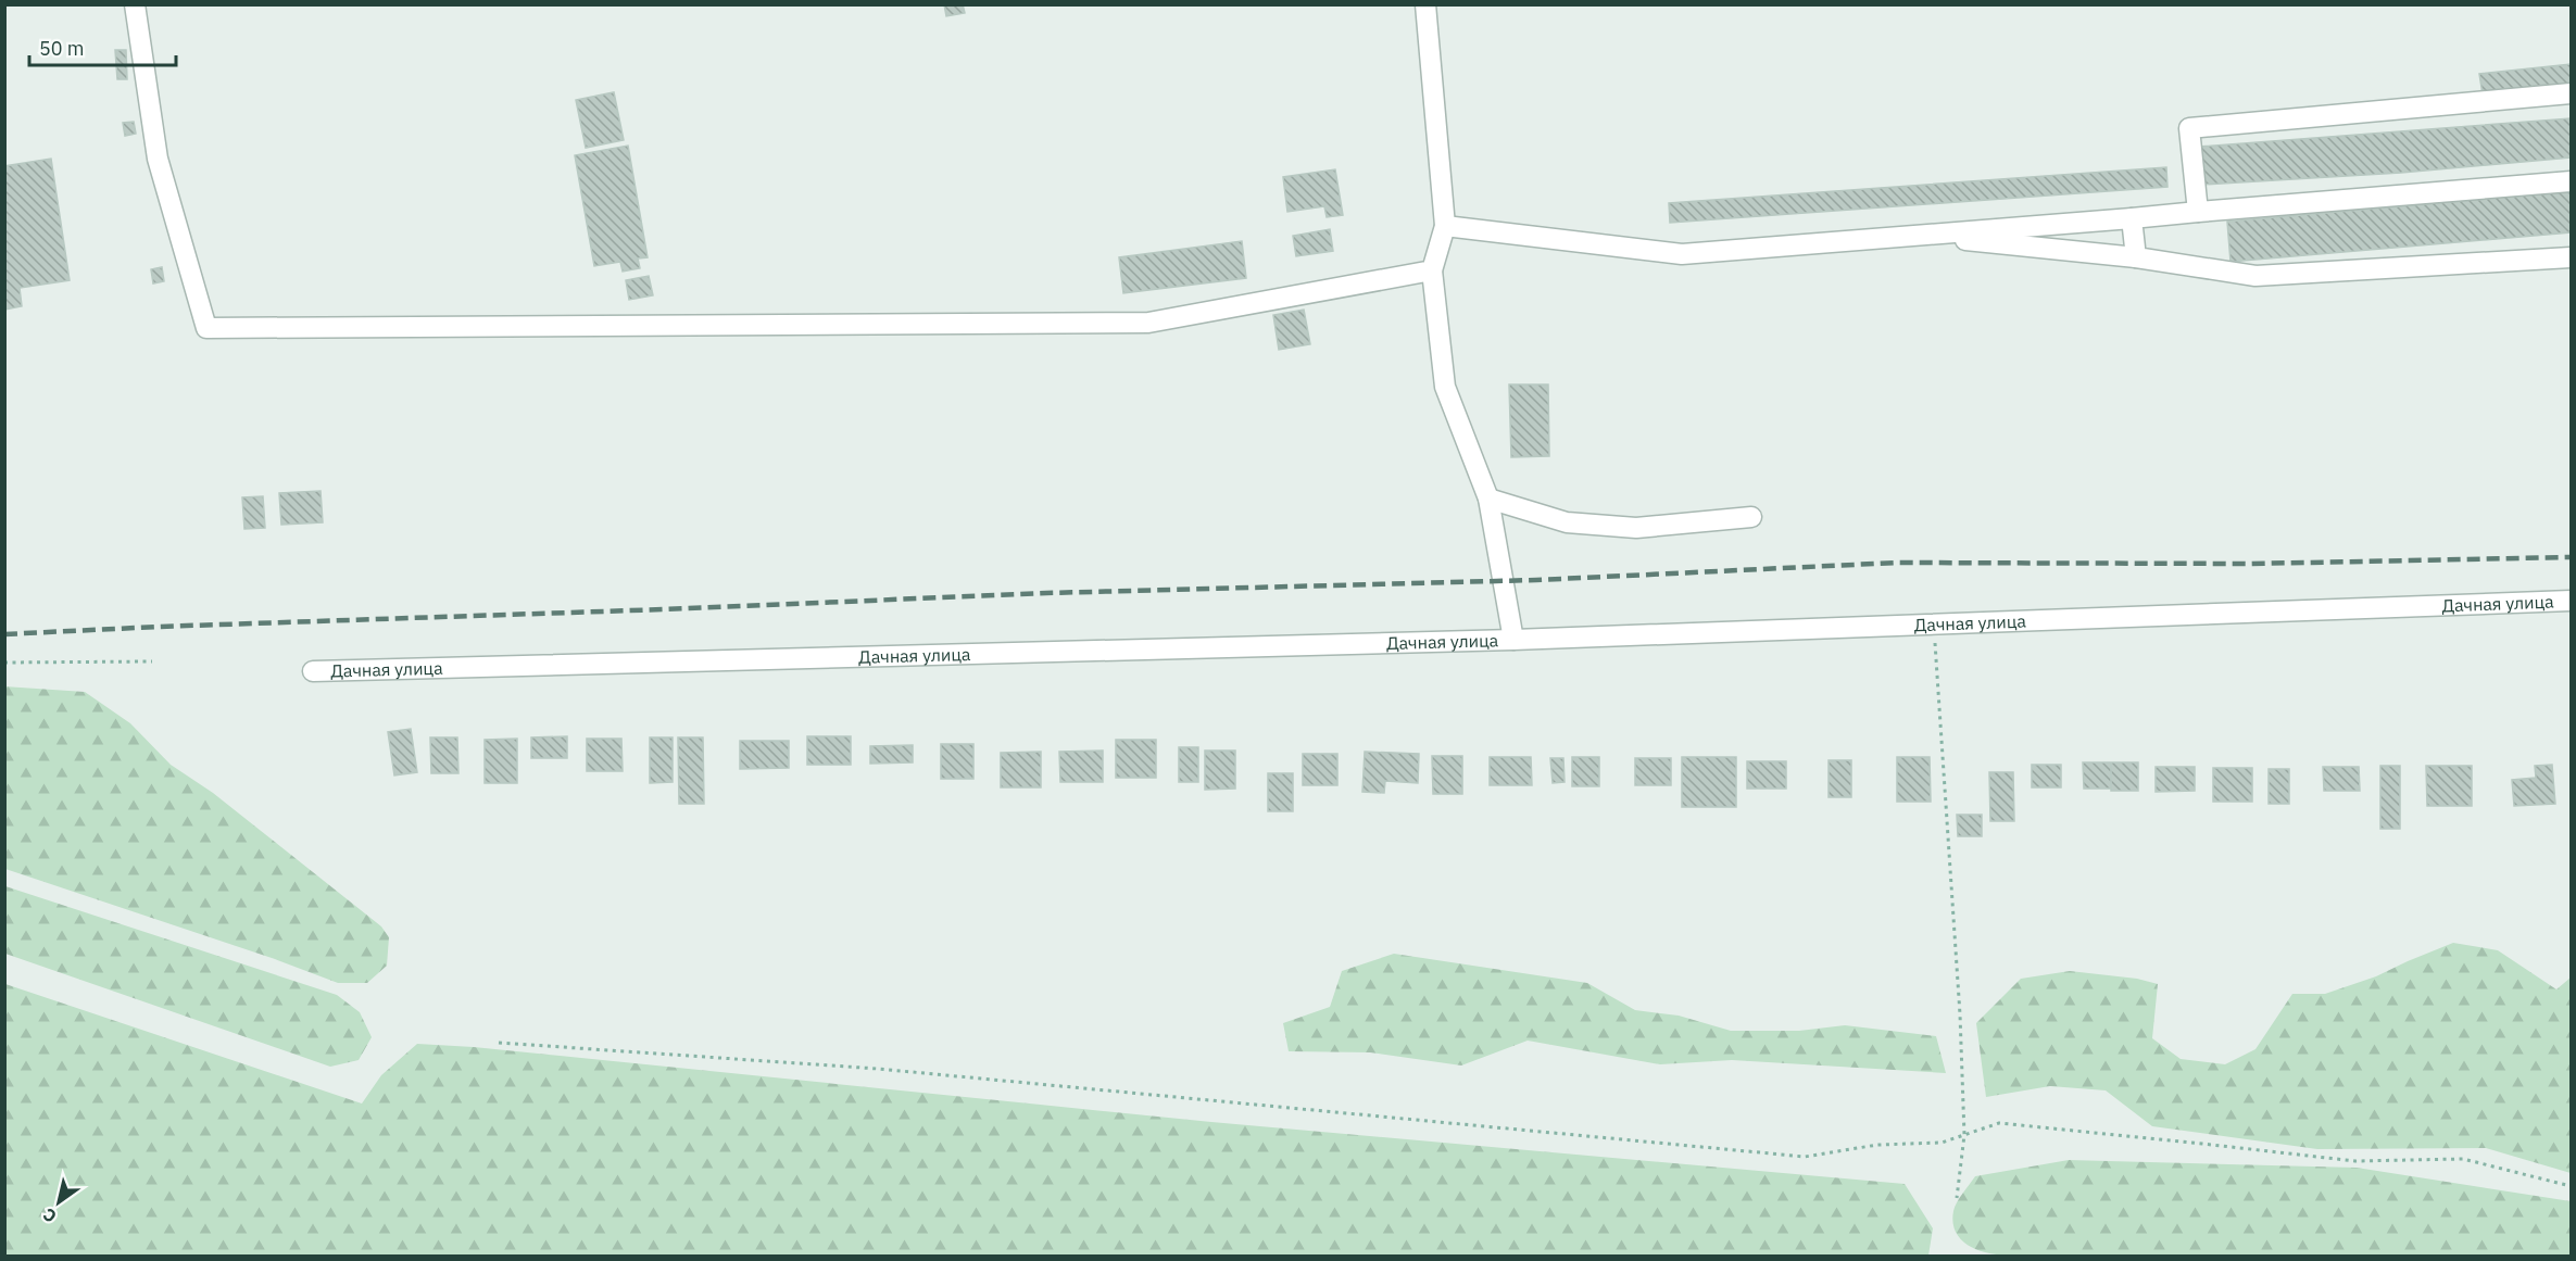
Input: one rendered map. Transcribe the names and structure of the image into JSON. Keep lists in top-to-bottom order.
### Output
{
  "streets": {
    "street": ["Дачная улица"]
  },
  "scale_bar": "50 m",
  "north": "bottom left"
}
